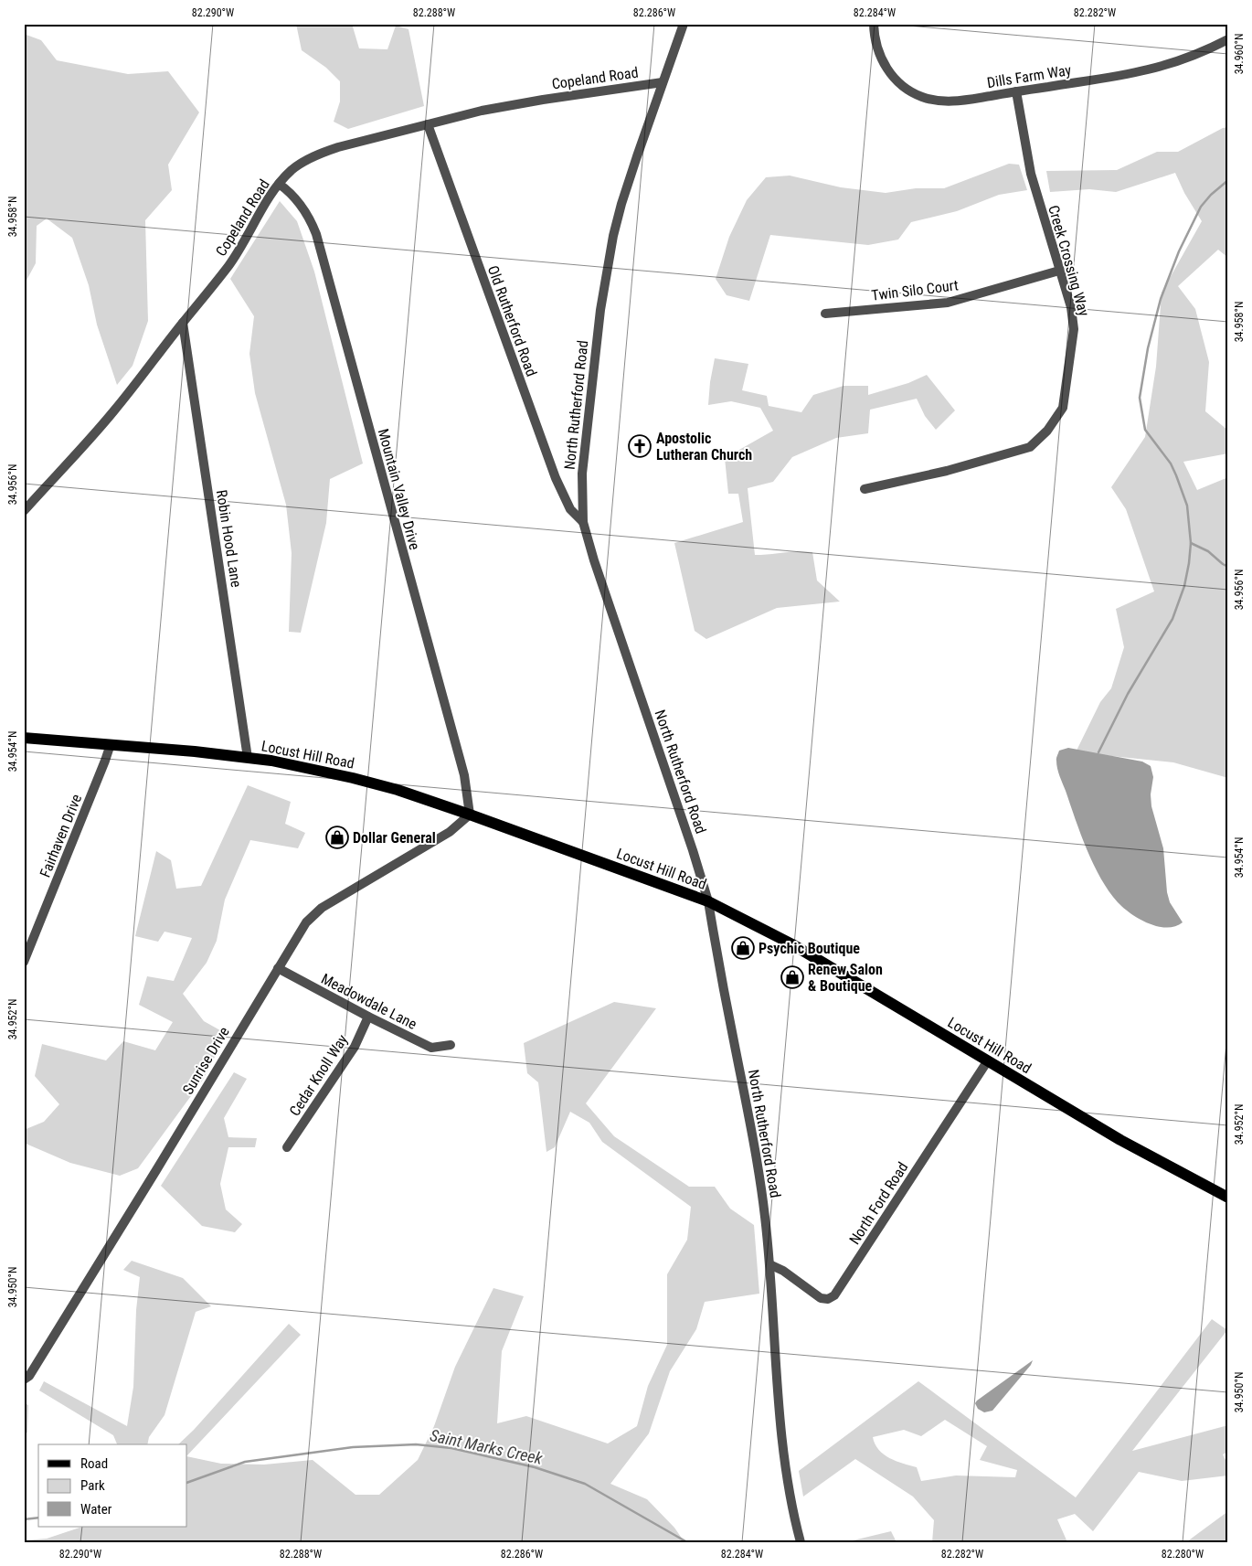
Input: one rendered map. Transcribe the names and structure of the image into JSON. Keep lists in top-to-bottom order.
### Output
{
  "streets": {
    "main road": ["Locust Hill Road"],
    "street": [
      "Dills Farm Way",
      "Copeland Road",
      "Creek Crossing Way",
      "Twin Silo Court",
      "Old Rutherford Road",
      "North Rutherford Road",
      "Mountain Valley Drive",
      "Robin Hood Lane",
      "Fairhaven Drive",
      "Meadowdale Lane",
      "Sunrise Drive",
      "Cedar Knoll Way",
      "North Ford Road"
    ]
  },
  "crossings": [
    ["Dills Farm Way", "Creek Crossing Way"],
    ["Copeland Road", "Old Rutherford Road"],
    ["Copeland Road", "North Rutherford Road"],
    ["Copeland Road", "Mountain Valley Drive"],
    ["Copeland Road", "Robin Hood Lane"],
    ["Creek Crossing Way", "Twin Silo Court"],
    ["Old Rutherford Road", "North Rutherford Road"],
    ["North Rutherford Road", "Locust Hill Road"],
    ["North Rutherford Road", "North Ford Road"],
    ["Mountain Valley Drive", "Locust Hill Road"],
    ["Mountain Valley Drive", "Sunrise Drive"],
    ["Robin Hood Lane", "Locust Hill Road"],
    ["Locust Hill Road", "Fairhaven Drive"],
    ["Locust Hill Road", "Sunrise Drive"],
    ["Locust Hill Road", "North Ford Road"],
    ["Meadowdale Lane", "Sunrise Drive"],
    ["Meadowdale Lane", "Cedar Knoll Way"]
  ],
  "water": ["Saint Marks Creek"],
  "places": {
    "church": ["Apostolic Lutheran Church"],
    "shop": ["Dollar General", "Psychic Boutique", "Renew Salon & Boutique"]
  },
  "legend": ["Road", "Park", "Water"],
  "coordinates": [
    "82.290°W",
    "82.288°W",
    "82.286°W",
    "82.284°W",
    "82.282°W",
    "34.960°N",
    "34.958°N",
    "34.956°N",
    "34.954°N",
    "34.952°N",
    "34.950°N",
    "82.280°W"
  ]
}
